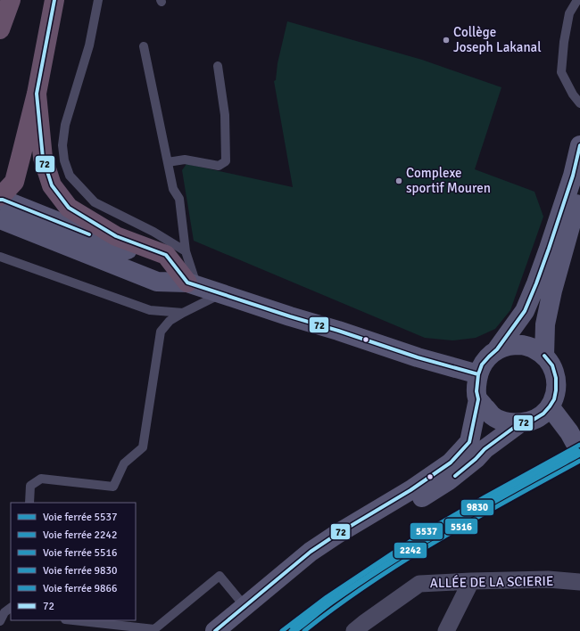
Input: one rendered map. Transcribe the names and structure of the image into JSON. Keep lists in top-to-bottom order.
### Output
{
  "streets": {
    "street": ["ALLÉE DE LA SCIERIE"]
  },
  "places": ["Collège Joseph Lakanal", "Complexe sportif Mouren"],
  "lines": [
    "transit line 72",
    "rail line 5537",
    "rail line 9866",
    "rail line 9830",
    "rail line 2242",
    "rail line 5516"
  ],
  "legend": [
    "Voie ferrée 5537",
    "Voie ferrée 2242",
    "Voie ferrée 5516",
    "Voie ferrée 9830",
    "Voie ferrée 9866",
    "72"
  ]
}
